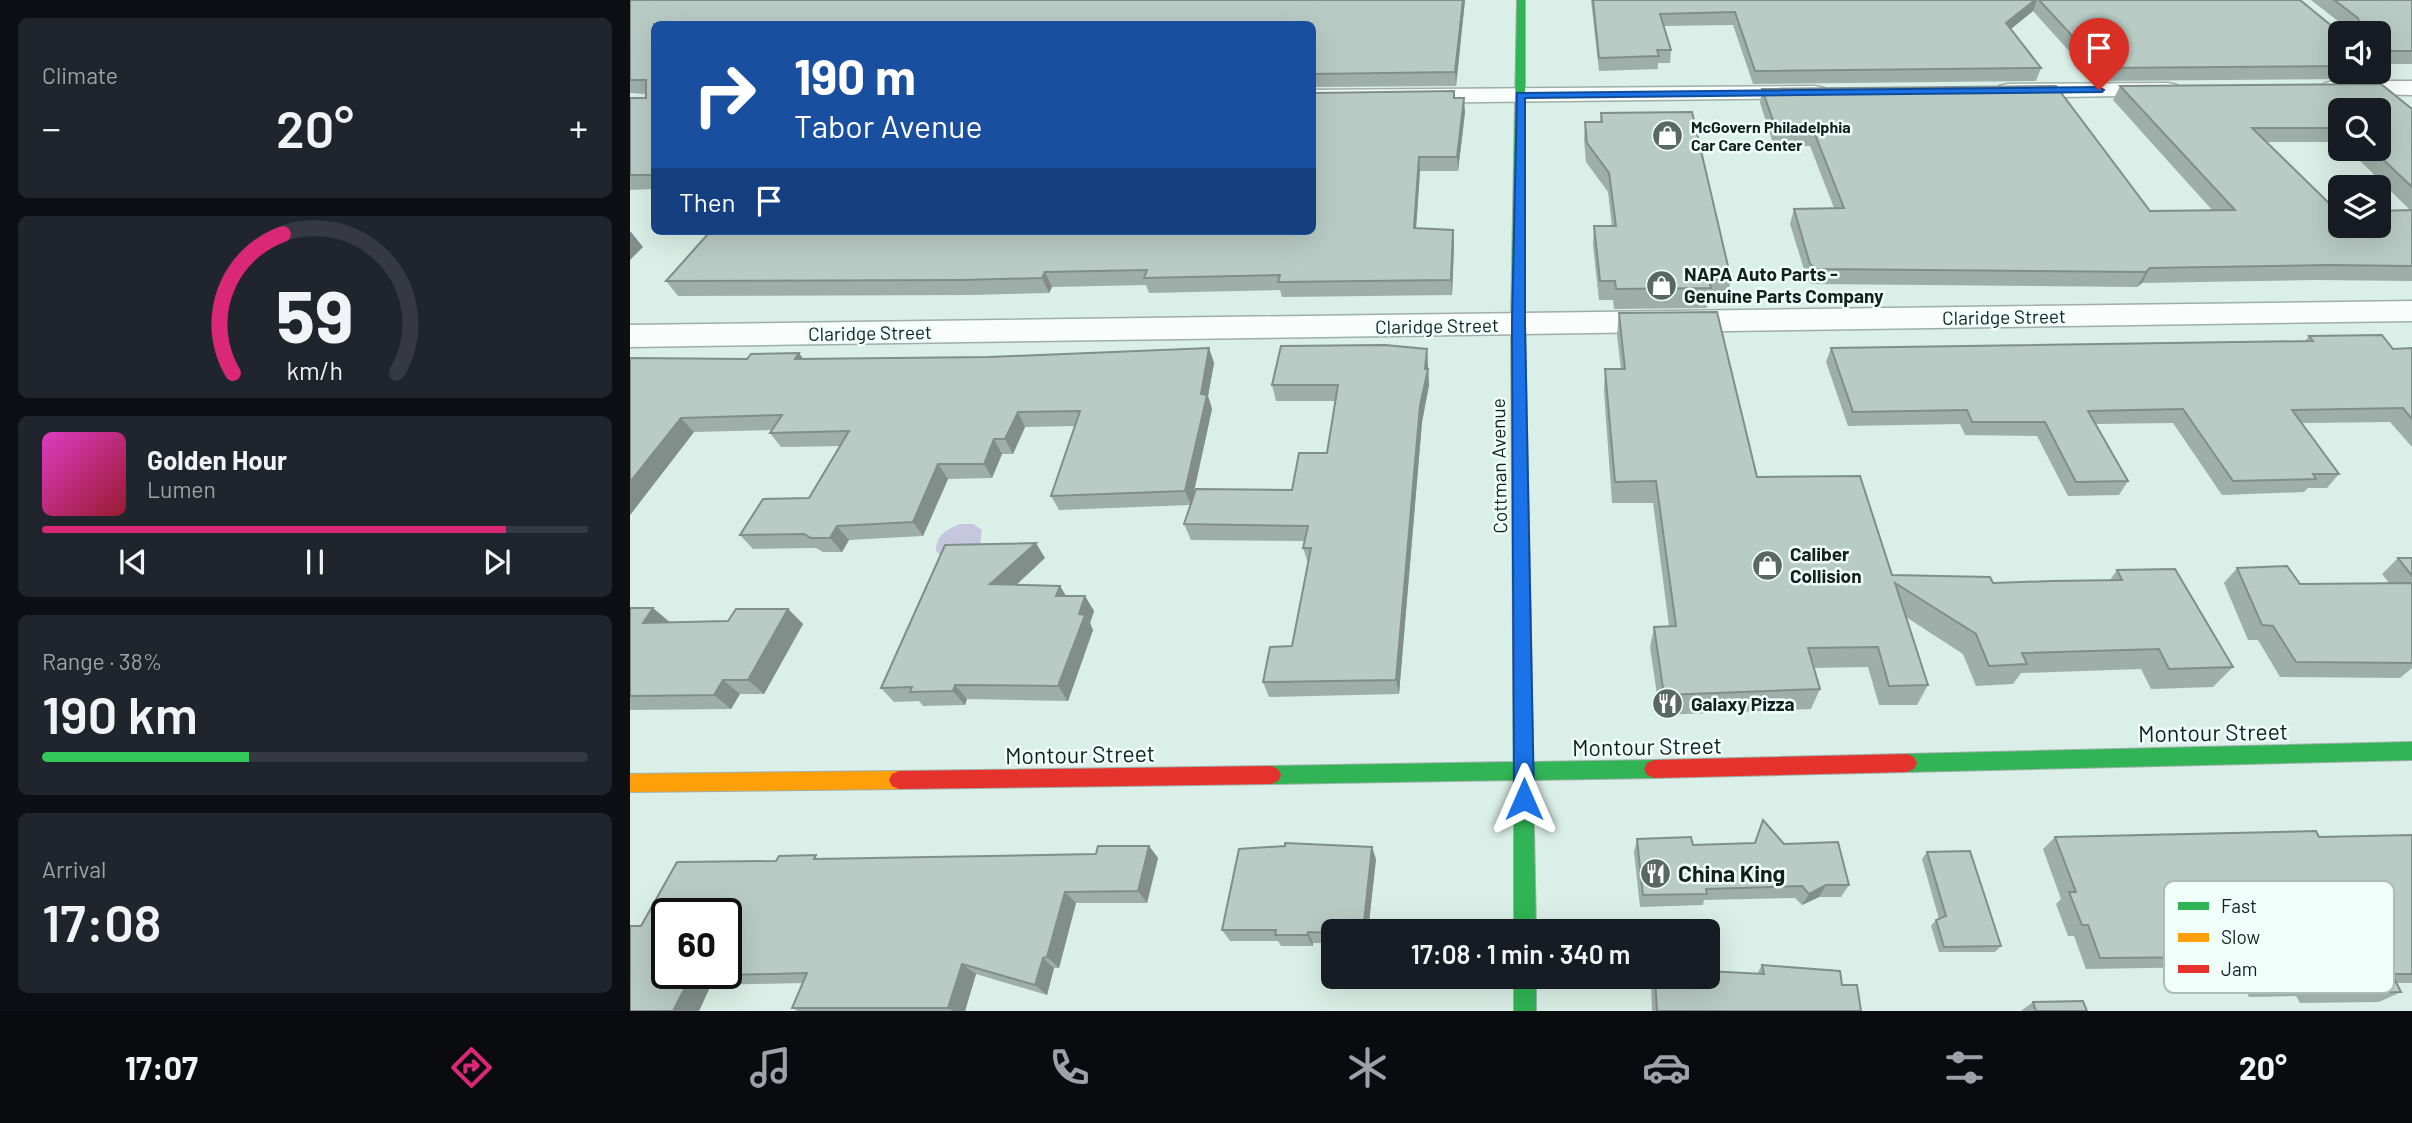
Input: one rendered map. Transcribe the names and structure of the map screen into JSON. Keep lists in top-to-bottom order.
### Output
{
  "streets": {
    "main road": ["Cottman Avenue", "Montour Street"],
    "street": ["Claridge Street"]
  },
  "crossings": [
    ["Claridge Street", "Cottman Avenue"],
    ["Cottman Avenue", "Montour Street"]
  ],
  "places": {
    "shop": ["McGovern Philadelphia Car Care Center", "NAPA Auto Parts - Genuine Parts Company", "Caliber Collision"],
    "restaurant": ["Galaxy Pizza", "China King"]
  },
  "legend": ["Fast", "Slow", "Jam"],
  "page": {
    "tile": [
      "Climate",
      ["Range · 38%", "190 km"],
      ["Arrival", "17:08"]
    ],
    "turn": ["190 m", "Tabor Avenue"],
    "heat": ["−", "20°", "+"],
    "then": "Then",
    "song": ["Golden Hour", "Lumen"],
    "limit": "60",
    "trip": "17:08 · 1 min · 340 m",
    "tabs": ["17:07", "20°"],
    "gauge": ["59", "km/h"]
  }
}
